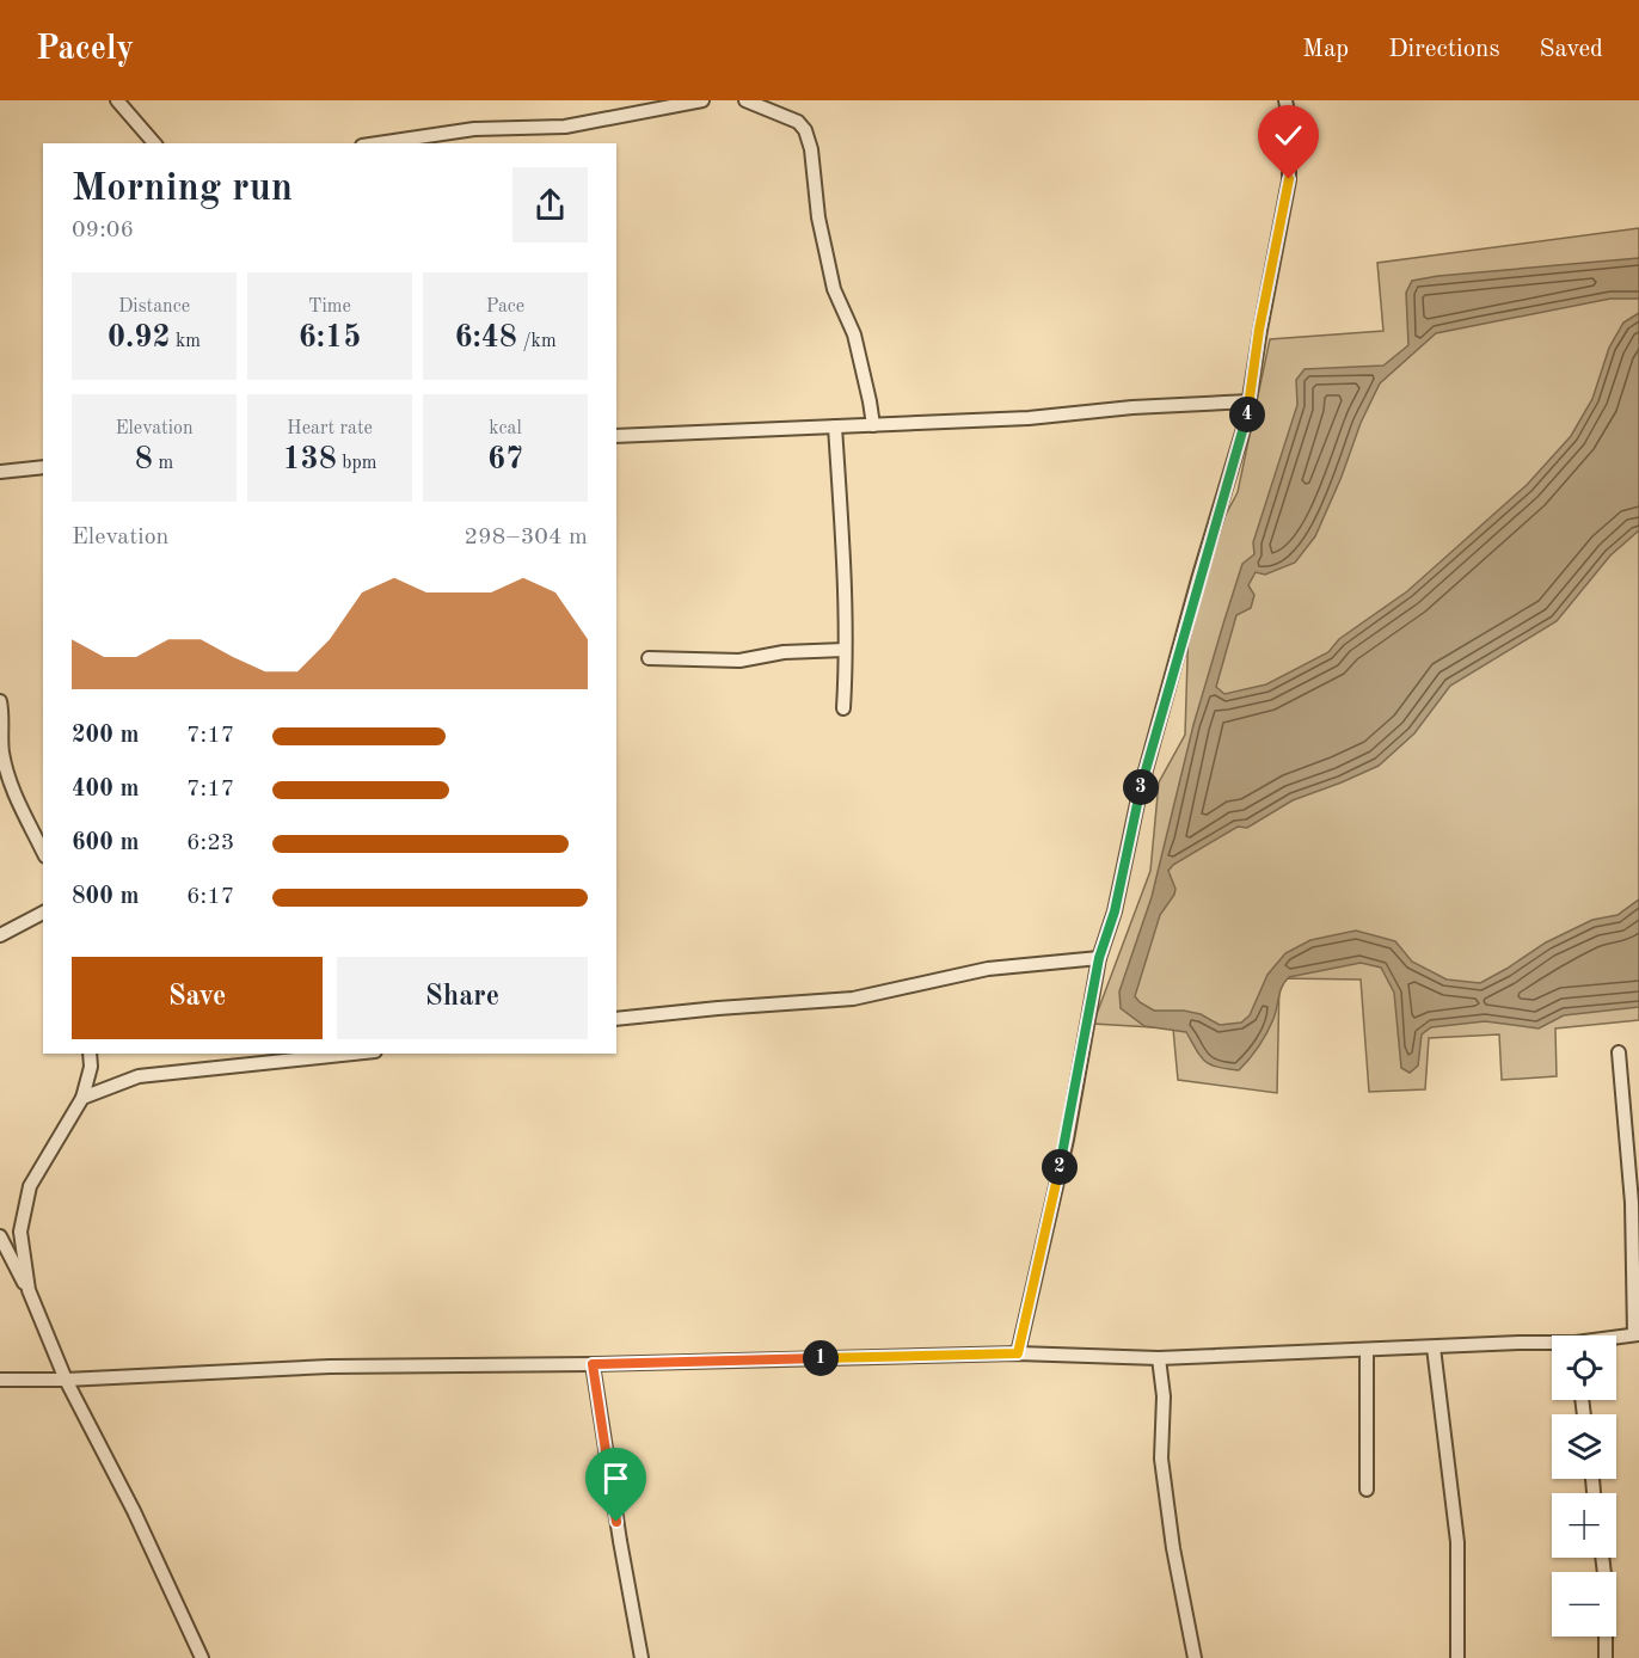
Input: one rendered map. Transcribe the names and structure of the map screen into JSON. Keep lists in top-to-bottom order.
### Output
{
  "page": {
    "header": "Pacely",
    "nav": ["Map", "Directions", "Saved"],
    "heading": ["Morning run", "09:06"],
    "stats": [
      ["Distance", "0.92 km"],
      ["Time", "6:15"],
      ["Pace", "6:48 /km"],
      ["Elevation", "8 m"],
      ["Heart rate", "138 bpm"],
      ["kcal", "67"]
    ],
    "pins": [
      "4",
      "3",
      "2",
      "1"
    ],
    "chart": ["Elevation", "298–304 m"],
    "list": [
      {
        "name": "200 m",
        "note": "7:17"
      },
      {
        "name": "400 m",
        "note": "7:17"
      },
      {
        "name": "600 m",
        "note": "6:23"
      },
      {
        "name": "800 m",
        "note": "6:17"
      }
    ],
    "buttons": ["Save", "Share"],
    "map_buttons": ["+", "−"]
  }
}
